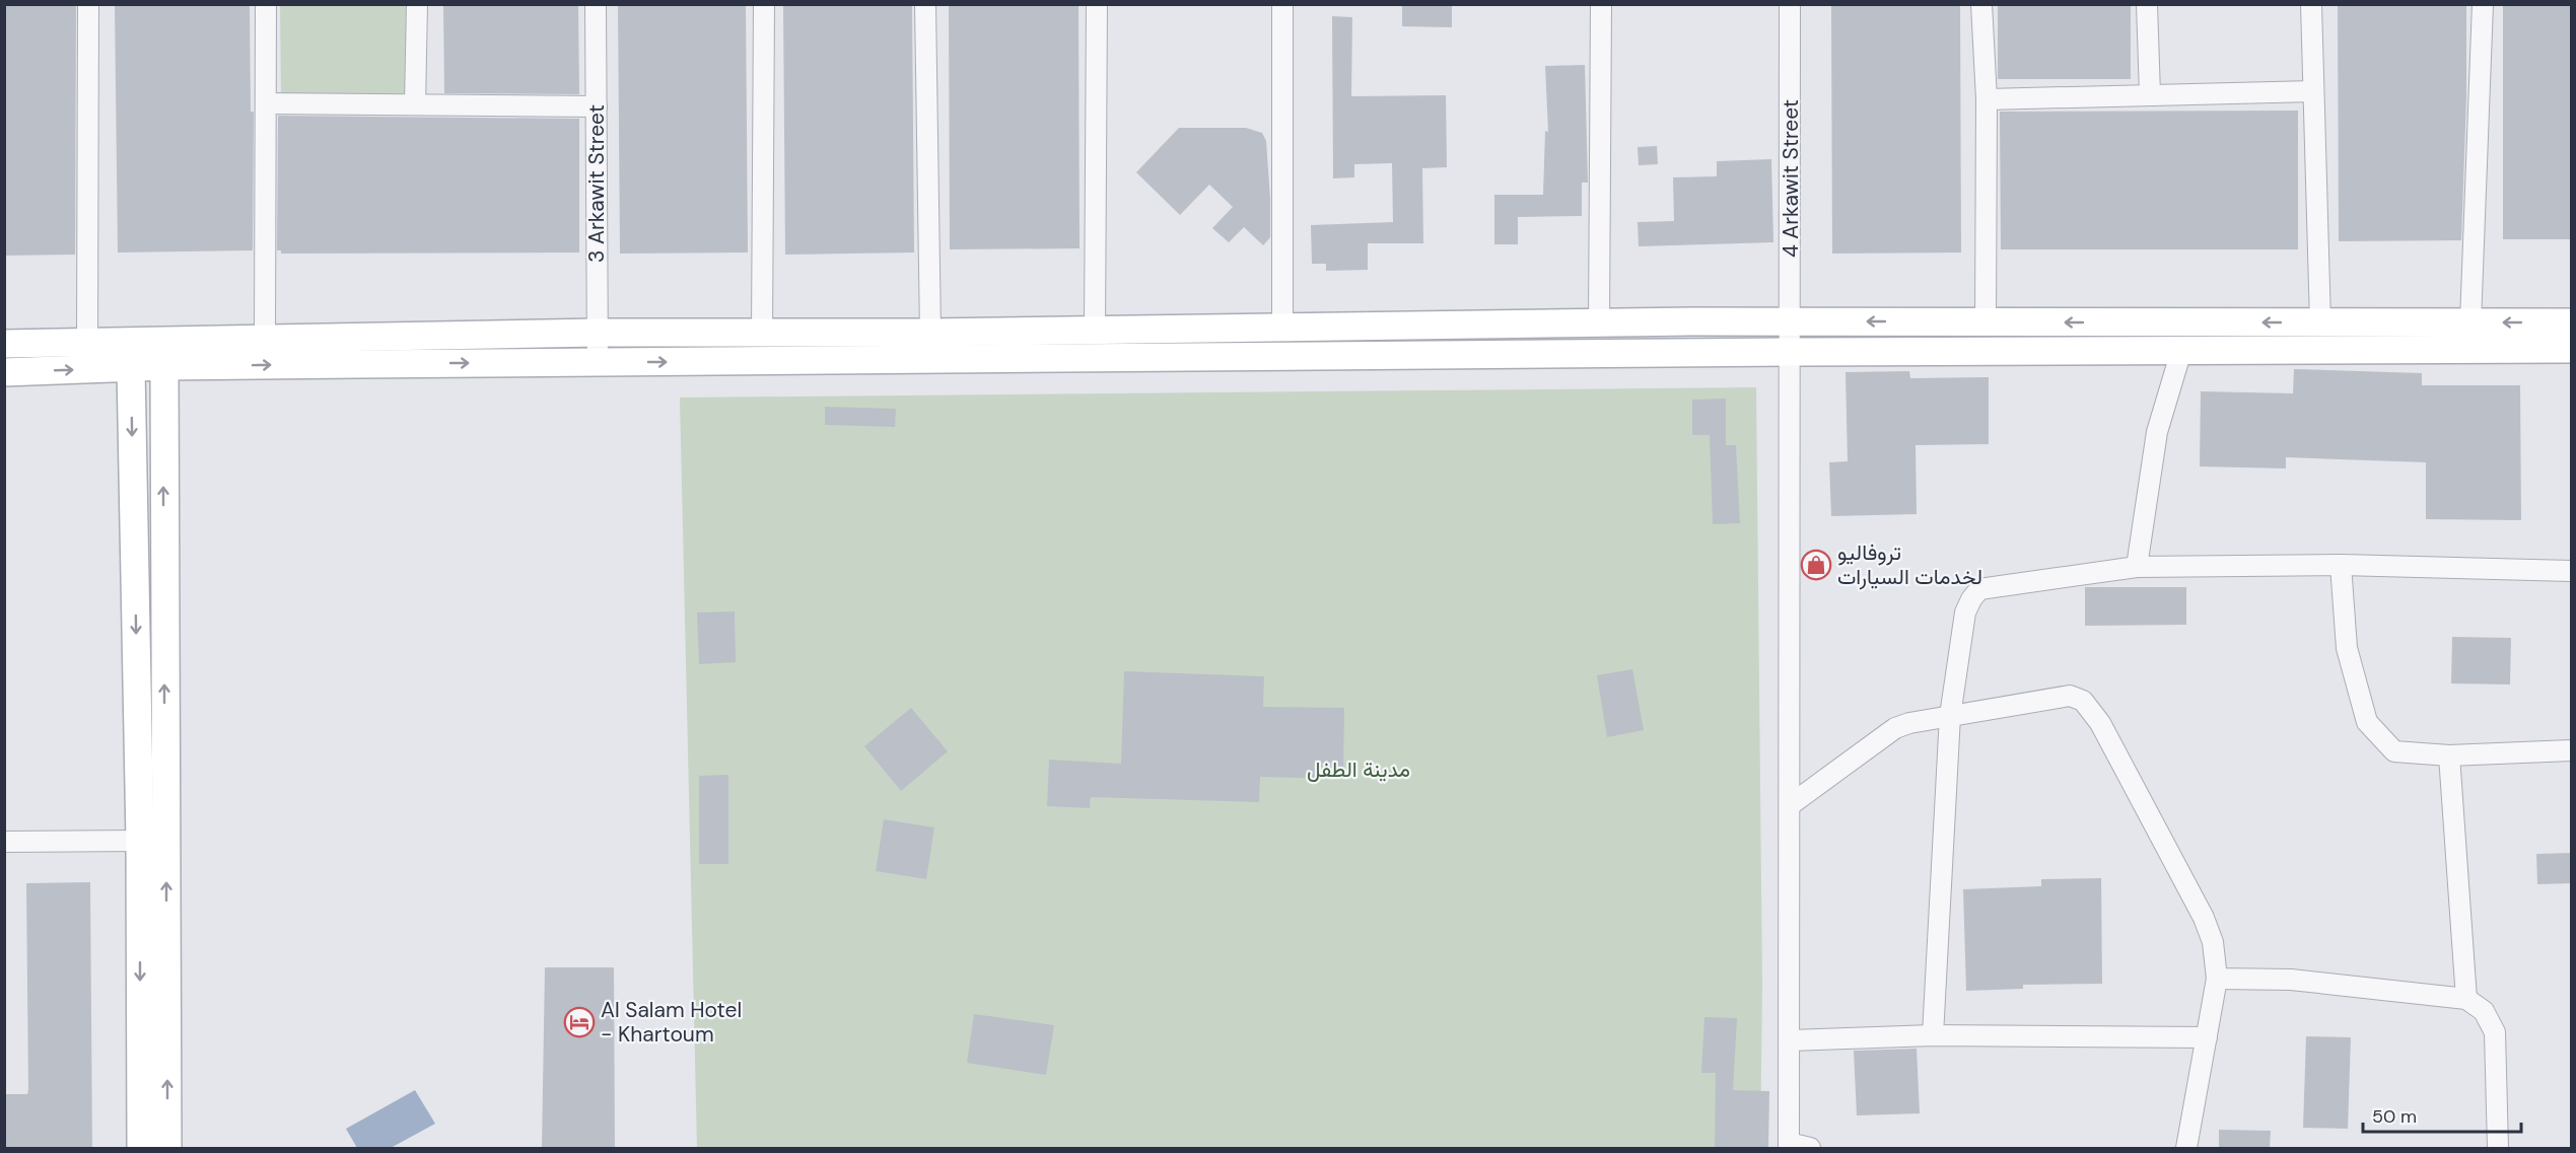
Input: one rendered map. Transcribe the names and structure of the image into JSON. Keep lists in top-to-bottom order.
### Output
{
  "streets": {
    "street": ["4 Arkawit Street", "3 Arkawit Street"]
  },
  "parks": ["مدينة الطفل"],
  "places": {
    "shop": ["تروفاليو لخدمات السيارات"],
    "hotel": ["Al Salam Hotel - Khartoum"]
  },
  "scale_bar": "50 m"
}
